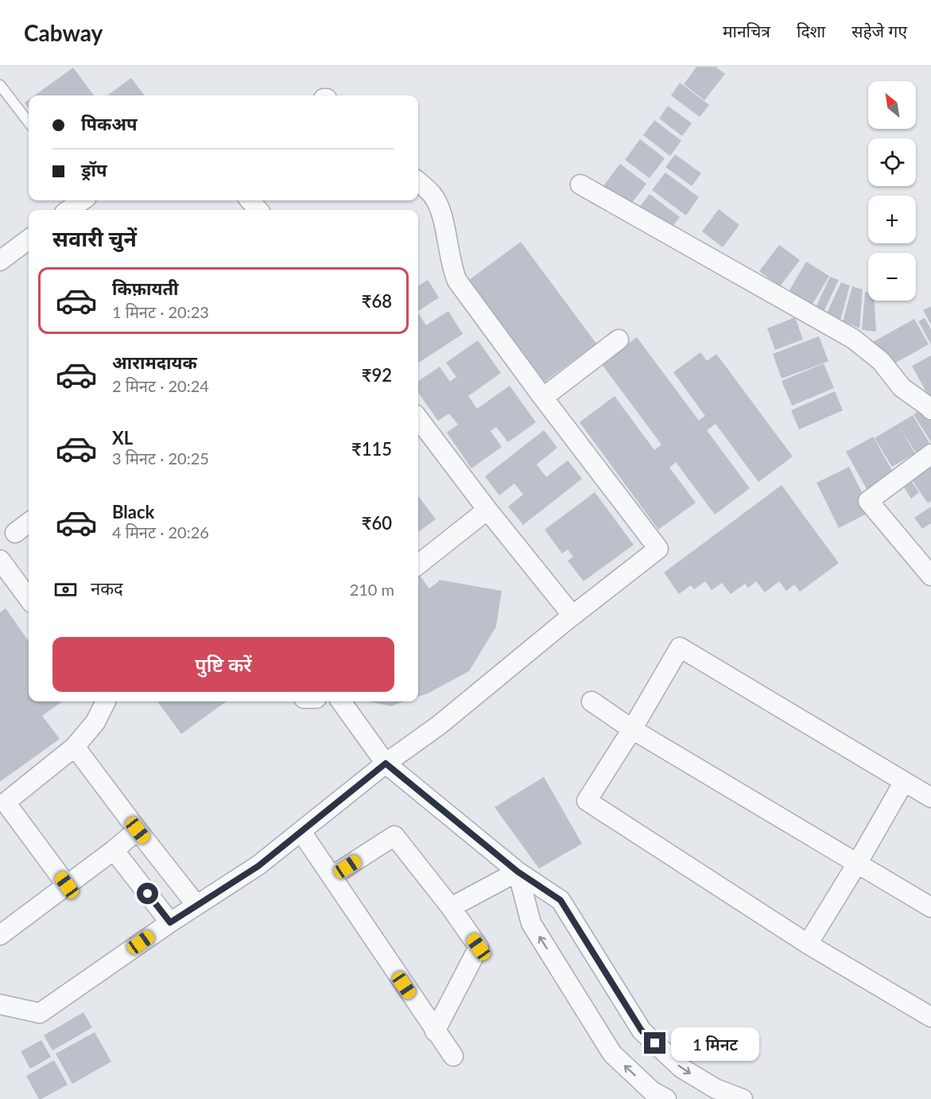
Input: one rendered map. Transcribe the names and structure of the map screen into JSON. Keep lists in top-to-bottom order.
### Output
{
  "north": "top left",
  "page": {
    "header": "Cabway",
    "nav": ["मानचित्र", "दिशा", "सहेजे गए"],
    "map_buttons": ["+", "−"],
    "banner": ["पिकअप", "ड्रॉप"],
    "heading": "सवारी चुनें",
    "list": [
      {
        "name": "किफ़ायती",
        "note": "1 मिनट · 20:23",
        "value": "₹68"
      },
      {
        "name": "आरामदायक",
        "note": "2 मिनट · 20:24",
        "value": "₹92"
      },
      {
        "name": "XL",
        "note": "3 मिनट · 20:25",
        "value": "₹115"
      },
      {
        "name": "Black",
        "note": "4 मिनट · 20:26",
        "value": "₹60"
      }
    ],
    "pay": ["नकद", "210 m"],
    "buttons": "पुष्टि करें",
    "bubble": "1 मिनट"
  }
}
